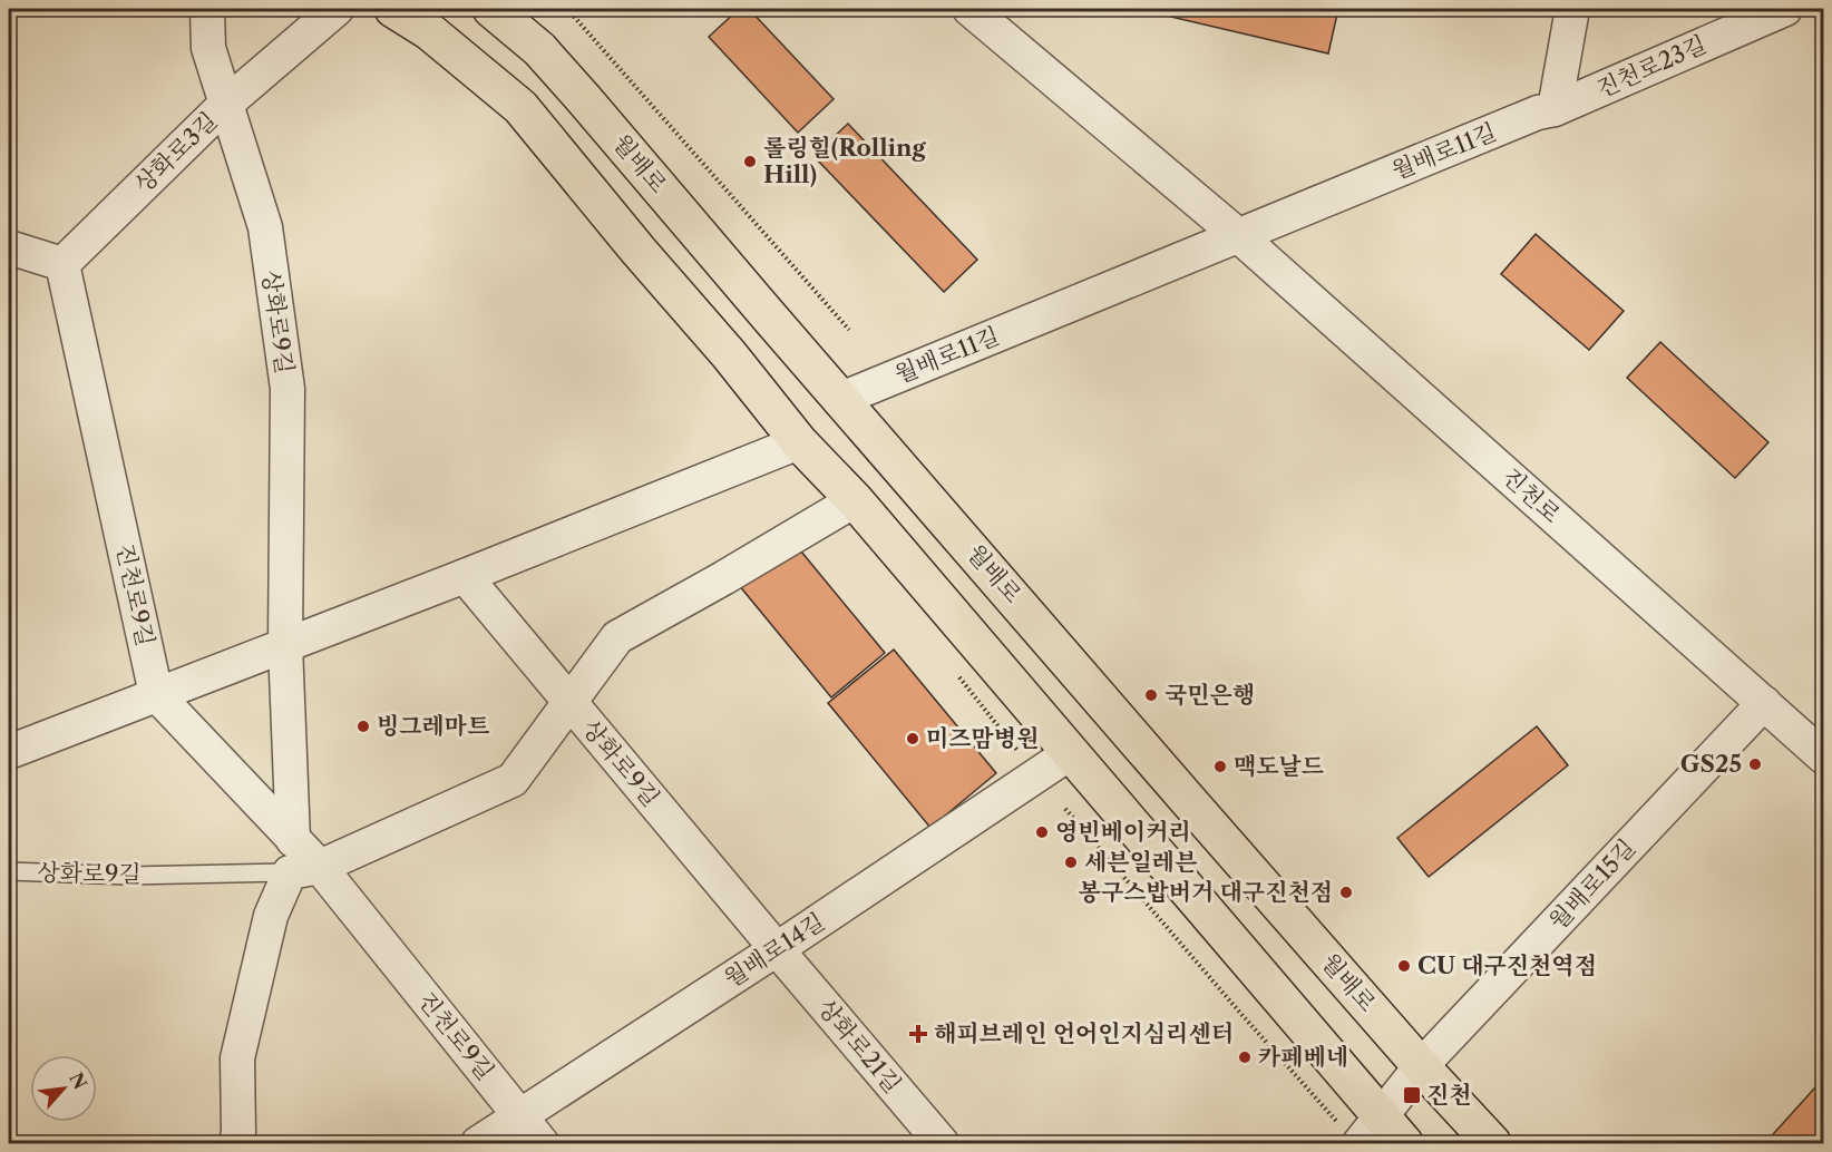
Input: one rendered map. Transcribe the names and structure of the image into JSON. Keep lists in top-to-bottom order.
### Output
{
  "streets": {
    "main road": ["월배로"],
    "street": [
      "진천로23길",
      "월배로11길",
      "상화로3길",
      "상화로9길",
      "진천로",
      "진천로9길",
      "월배로15길",
      "월배로14길",
      "상화로21길"
    ]
  },
  "crossings": [
    ["진천로23길", "월배로11길"],
    ["월배로11길", "월배로"],
    ["월배로11길", "진천로"],
    ["상화로3길", "상화로9길"],
    ["상화로3길", "진천로9길"],
    ["월배로", "월배로15길"],
    ["상화로9길", "진천로9길"],
    ["상화로9길", "월배로14길"],
    ["상화로9길", "상화로21길"],
    ["진천로", "월배로15길"],
    ["진천로9길", "월배로14길"],
    ["월배로14길", "상화로21길"]
  ],
  "places": {
    "other": [
      "롤링힐(Rolling Hill)",
      "국민은행",
      "빙그레마트",
      "미즈맘병원",
      "GS25",
      "맥도날드",
      "영빈베이커리",
      "세븐일레븐",
      "봉구스밥버거 대구진천점",
      "CU 대구진천역점",
      "카페베네"
    ],
    "health": ["해피브레인 언어인지심리센터"],
    "transit": ["진천"]
  },
  "north": "top right"
}
